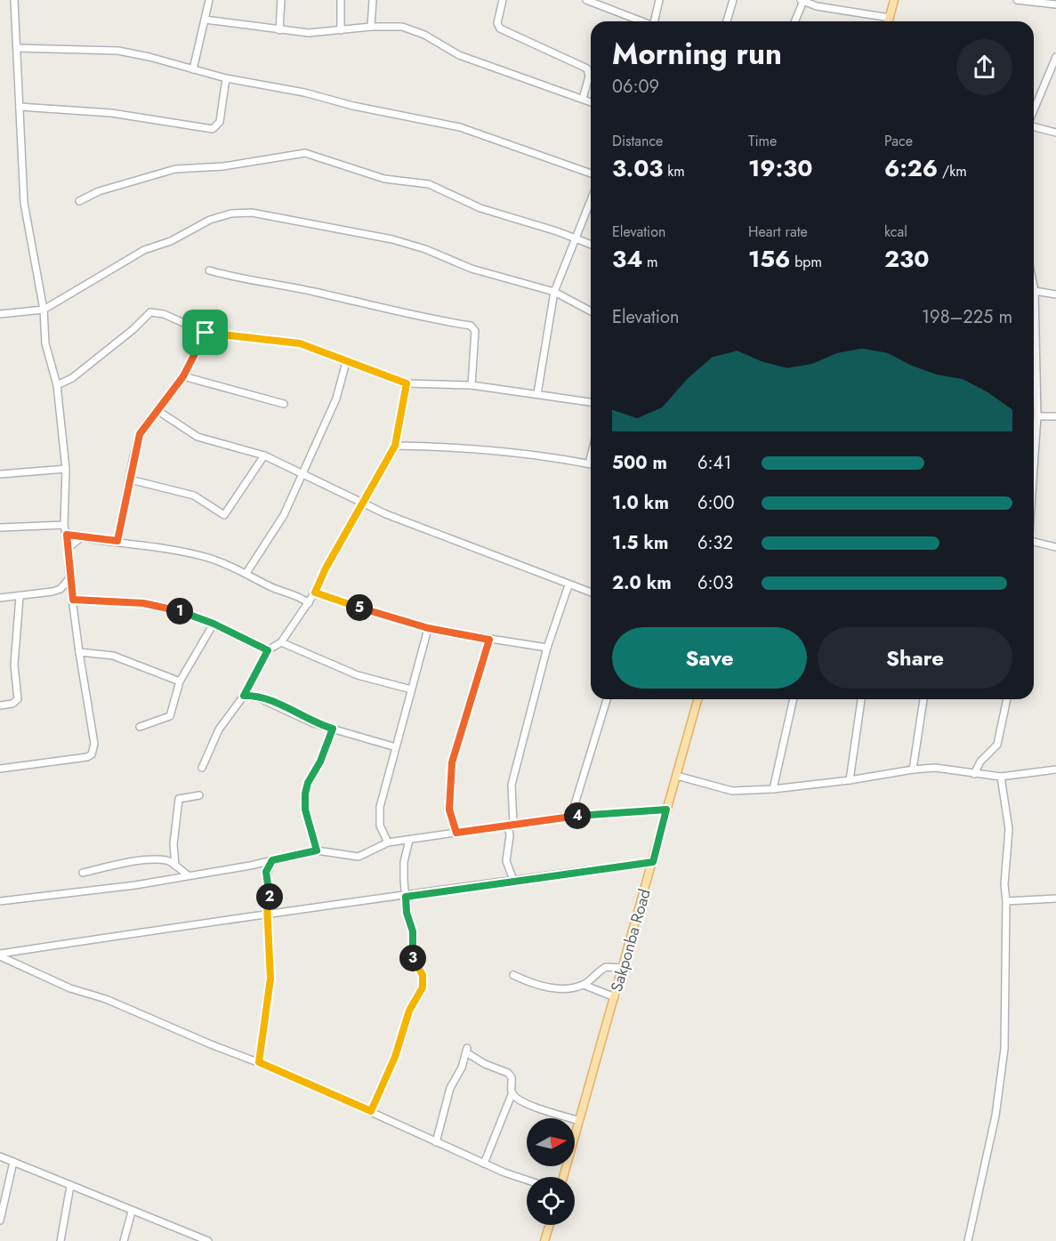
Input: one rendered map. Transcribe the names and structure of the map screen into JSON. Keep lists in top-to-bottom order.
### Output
{
  "streets": {
    "main road": ["Sakponba Road"]
  },
  "north": "right",
  "page": {
    "heading": ["Morning run", "06:09"],
    "stats": [
      ["Distance", "3.03 km"],
      ["Time", "19:30"],
      ["Pace", "6:26 /km"],
      ["Elevation", "34 m"],
      ["Heart rate", "156 bpm"],
      ["kcal", "230"]
    ],
    "chart": ["Elevation", "198–225 m"],
    "list": [
      {
        "name": "500 m",
        "note": "6:41"
      },
      {
        "name": "1.0 km",
        "note": "6:00"
      },
      {
        "name": "1.5 km",
        "note": "6:32"
      },
      {
        "name": "2.0 km",
        "note": "6:03"
      }
    ],
    "pins": [
      "5",
      "1",
      "4",
      "2",
      "3"
    ],
    "buttons": ["Save", "Share"]
  }
}
